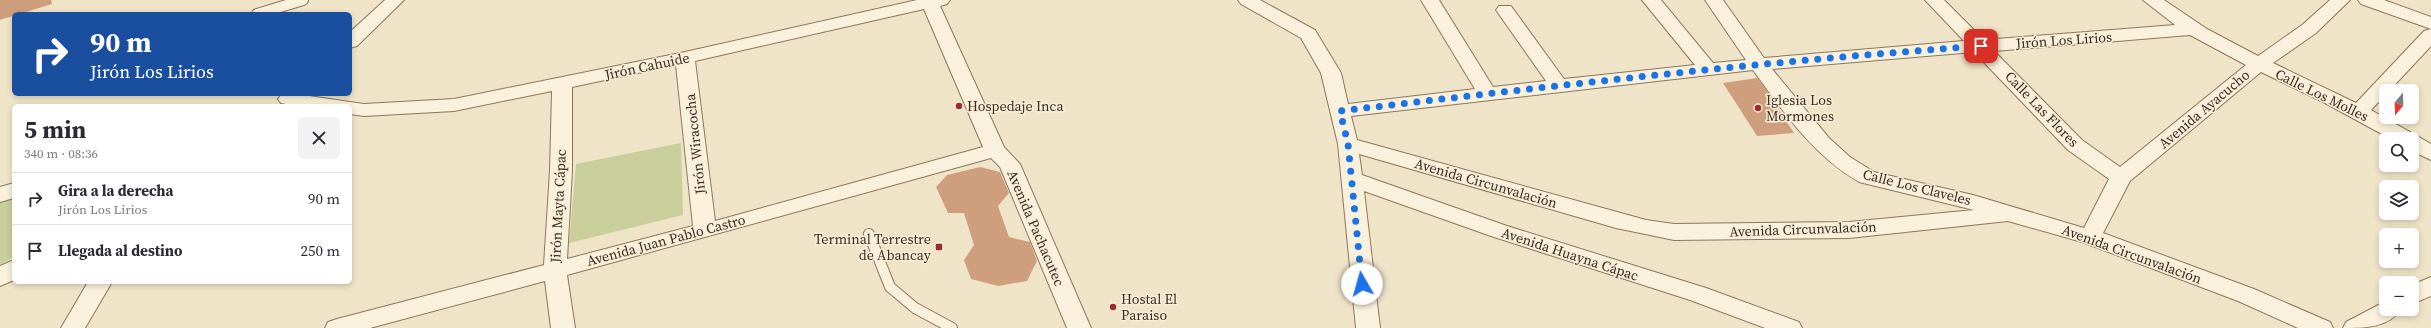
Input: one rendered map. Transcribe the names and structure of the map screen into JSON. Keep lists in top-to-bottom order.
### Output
{
  "streets": {
    "street": [
      "Jirón Los Lirios",
      "Jirón Cahuide",
      "Calle Los Molles",
      "Calle Las Flores",
      "Avenida Ayacucho",
      "Jirón Wiracocha",
      "Avenida Circunvalación",
      "Calle Los Claveles",
      "Jirón Mayta Cápac",
      "Avenida Pachacutec",
      "Avenida Juan Pablo Castro",
      "Avenida Huayna Cápac"
    ]
  },
  "crossings": [
    ["Jirón Los Lirios", "Calle Los Molles"],
    ["Jirón Los Lirios", "Calle Las Flores"],
    ["Jirón Los Lirios", "Calle Los Claveles"],
    ["Jirón Cahuide", "Jirón Wiracocha"],
    ["Jirón Cahuide", "Jirón Mayta Cápac"],
    ["Jirón Cahuide", "Avenida Pachacutec"],
    ["Calle Los Molles", "Avenida Ayacucho"],
    ["Calle Las Flores", "Avenida Ayacucho"],
    ["Avenida Ayacucho", "Avenida Circunvalación"],
    ["Jirón Wiracocha", "Avenida Juan Pablo Castro"],
    ["Avenida Circunvalación", "Calle Los Claveles"],
    ["Jirón Mayta Cápac", "Avenida Juan Pablo Castro"],
    ["Avenida Pachacutec", "Avenida Juan Pablo Castro"]
  ],
  "places": {
    "other": ["Hospedaje Inca", "Iglesia Los Mormones", "Hostal El Paraiso"],
    "transit": ["Terminal Terrestre de Abancay"]
  },
  "north": "bottom",
  "page": {
    "turn": ["90 m", "Jirón Los Lirios"],
    "map_buttons": ["+", "−"],
    "heading": ["5 min", "340 m · 08:36"],
    "list": [
      {
        "name": "Gira a la derecha",
        "note": "Jirón Los Lirios",
        "value": "90 m"
      },
      {
        "name": "Llegada al destino",
        "value": "250 m"
      }
    ]
  }
}
